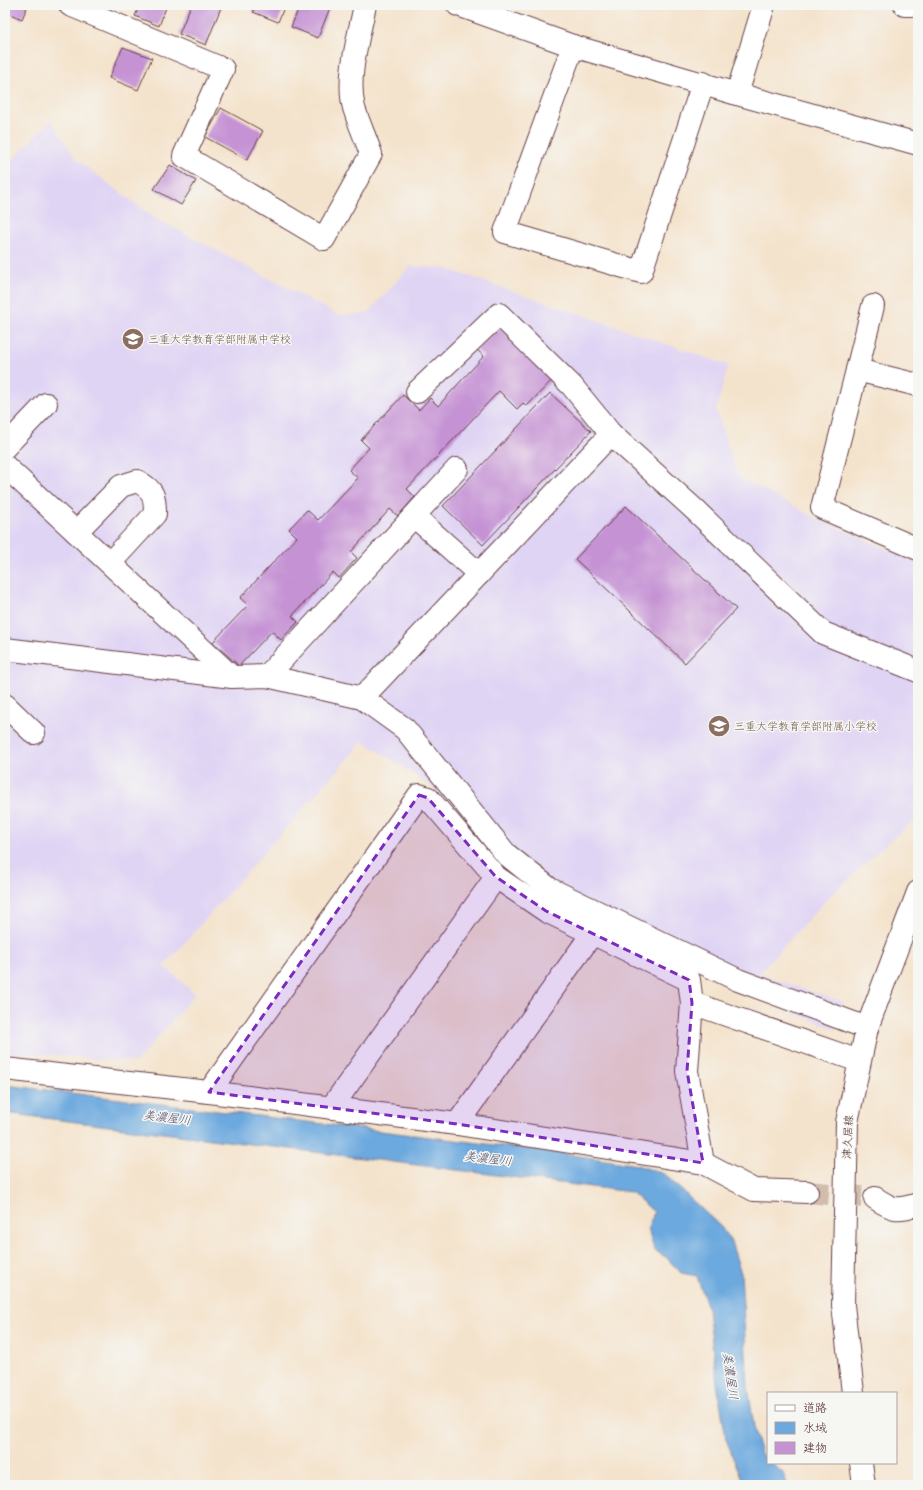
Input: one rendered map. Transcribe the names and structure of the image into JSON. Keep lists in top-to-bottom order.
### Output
{
  "streets": {
    "street": ["津久居線"]
  },
  "water": ["美濃屋川"],
  "places": {
    "school or university": ["三重大学教育学部附属中学校", "三重大学教育学部附属小学校"]
  },
  "legend": ["道路", "水域", "建物"]
}
